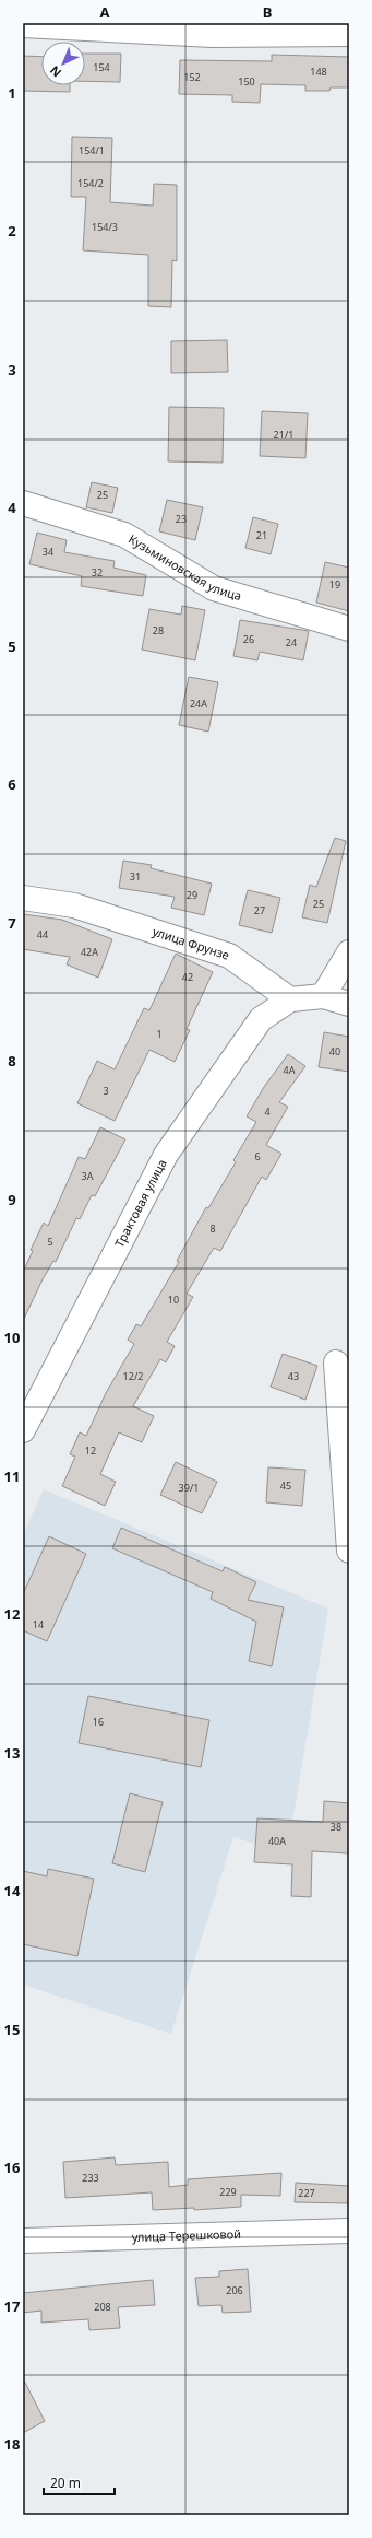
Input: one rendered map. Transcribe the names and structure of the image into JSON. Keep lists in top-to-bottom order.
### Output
{
  "streets": {
    "street": [
      "Кузьминовская улица",
      "улица Фрунзе",
      "Трактовая улица",
      "улица Терешковой"
    ]
  },
  "crossings": [
    ["улица Фрунзе", "Трактовая улица"]
  ],
  "house_numbers": [
    "154",
    "148",
    "152",
    "150",
    "154/1",
    "154/2",
    "154/3",
    "21/1",
    "25",
    "23",
    "21",
    "34",
    "32",
    "19",
    "28",
    "26",
    "24",
    "24А",
    "31",
    "29",
    "25",
    "27",
    "44",
    "42А",
    "42",
    "1",
    "40",
    "4А",
    "3",
    "4",
    "6",
    "3А",
    "8",
    "5",
    "10",
    "12/2",
    "43",
    "12",
    "45",
    "39/1",
    "14",
    "16",
    "38",
    "40А",
    "233",
    "229",
    "227",
    "206",
    "208"
  ],
  "scale_bar": "20 m",
  "north": "bottom left",
  "grid": {
    "columns": ["A", "B"],
    "rows": [
      "1",
      "2",
      "3",
      "4",
      "5",
      "6",
      "7",
      "8",
      "9",
      "10",
      "11",
      "12",
      "13",
      "14",
      "15",
      "16",
      "17",
      "18"
    ]
  }
}
